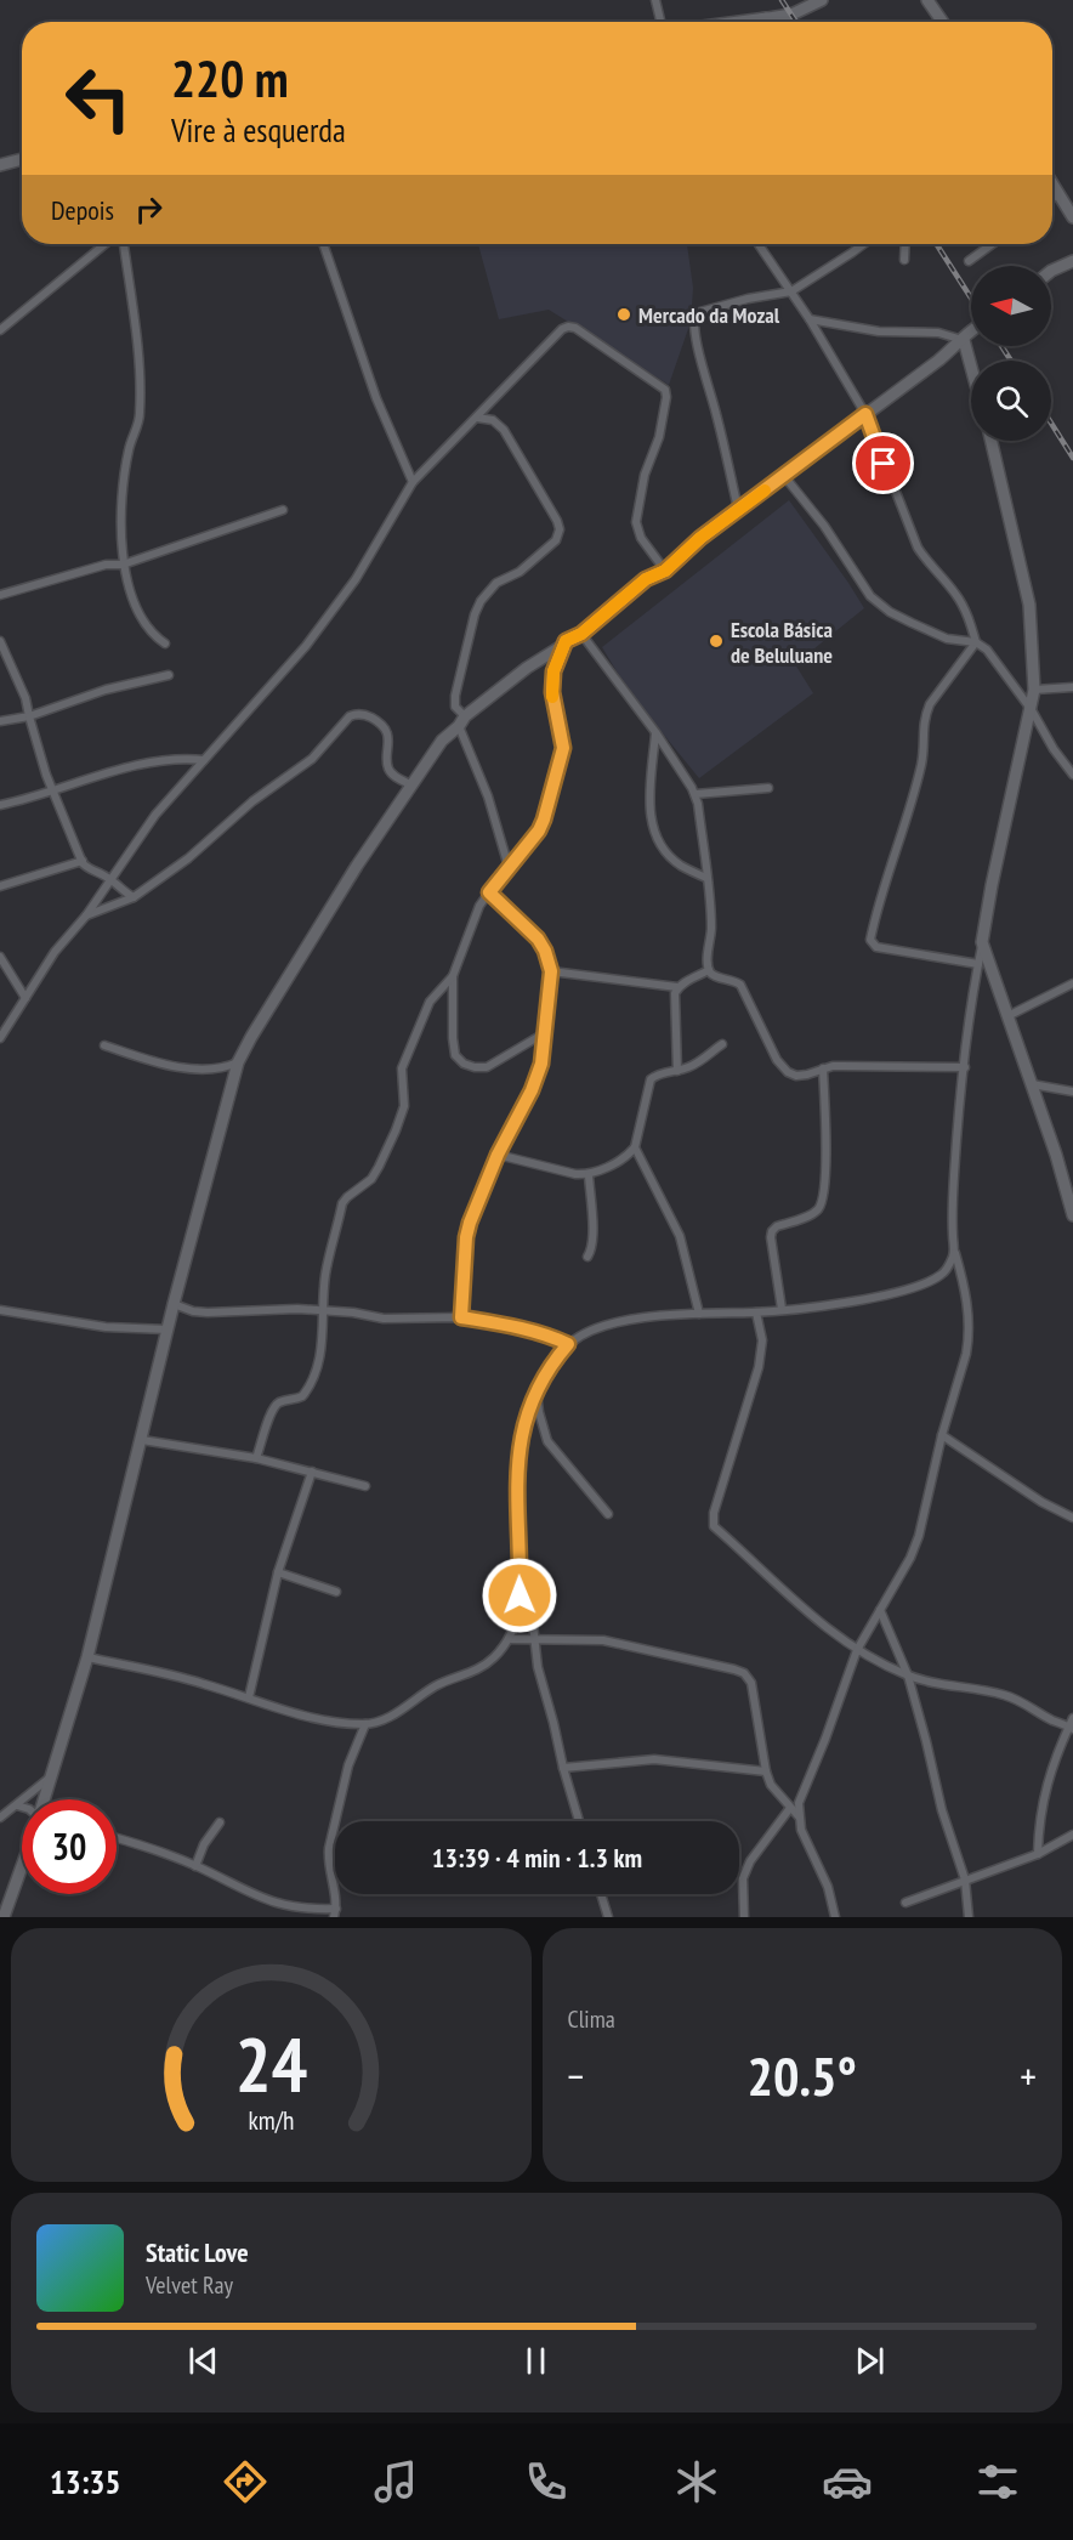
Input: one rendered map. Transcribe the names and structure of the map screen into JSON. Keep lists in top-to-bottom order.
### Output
{
  "places": ["Mercado da Mozal", "Escola Básica de Beluluane"],
  "north": "left",
  "page": {
    "turn": ["220 m", "Vire à esquerda"],
    "then": "Depois",
    "limit": "30",
    "trip": "13:39 · 4 min · 1.3 km",
    "tile": "Clima",
    "heat": ["−", "20.5°", "+"],
    "song": ["Static Love", "Velvet Ray"],
    "tabs": "13:35",
    "gauge": ["24", "km/h"]
  }
}
